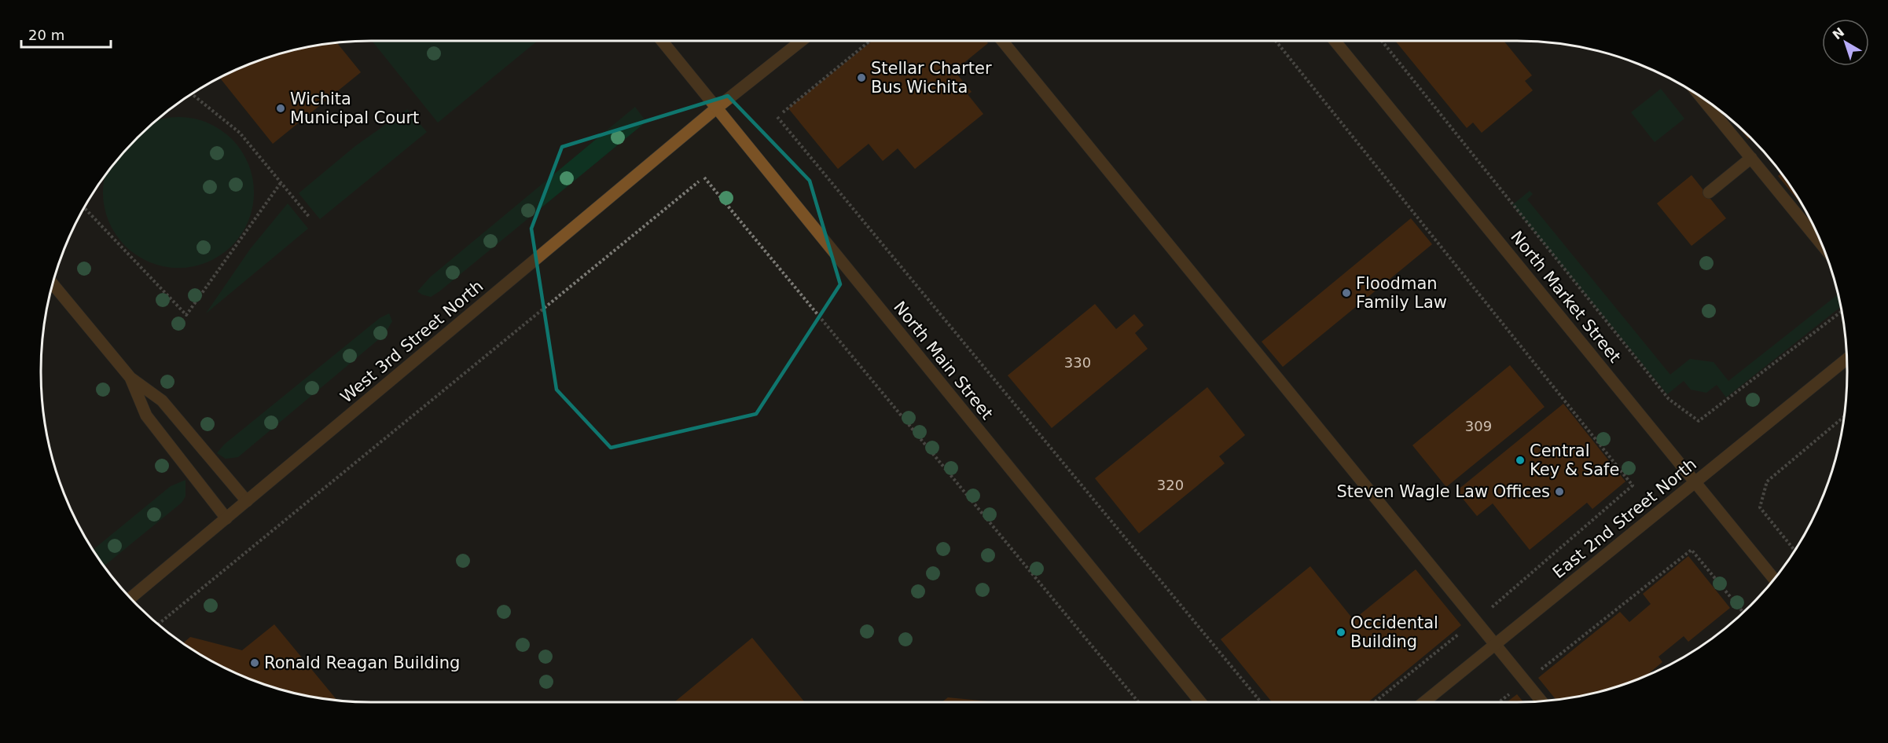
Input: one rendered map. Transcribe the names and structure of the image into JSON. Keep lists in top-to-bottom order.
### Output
{
  "streets": {
    "street": [
      "North Market Street",
      "West 3rd Street North",
      "North Main Street",
      "East 2nd Street North"
    ]
  },
  "crossings": [
    ["North Market Street", "East 2nd Street North"],
    ["West 3rd Street North", "North Main Street"]
  ],
  "places": [
    "Stellar Charter Bus Wichita",
    "Wichita Municipal Court",
    "Floodman Family Law",
    "Central Key & Safe",
    "Steven Wagle Law Offices",
    "Occidental Building",
    "Ronald Reagan Building"
  ],
  "house_numbers": ["330", "309", "320"],
  "scale_bar": "20 m",
  "north": "top left"
}
